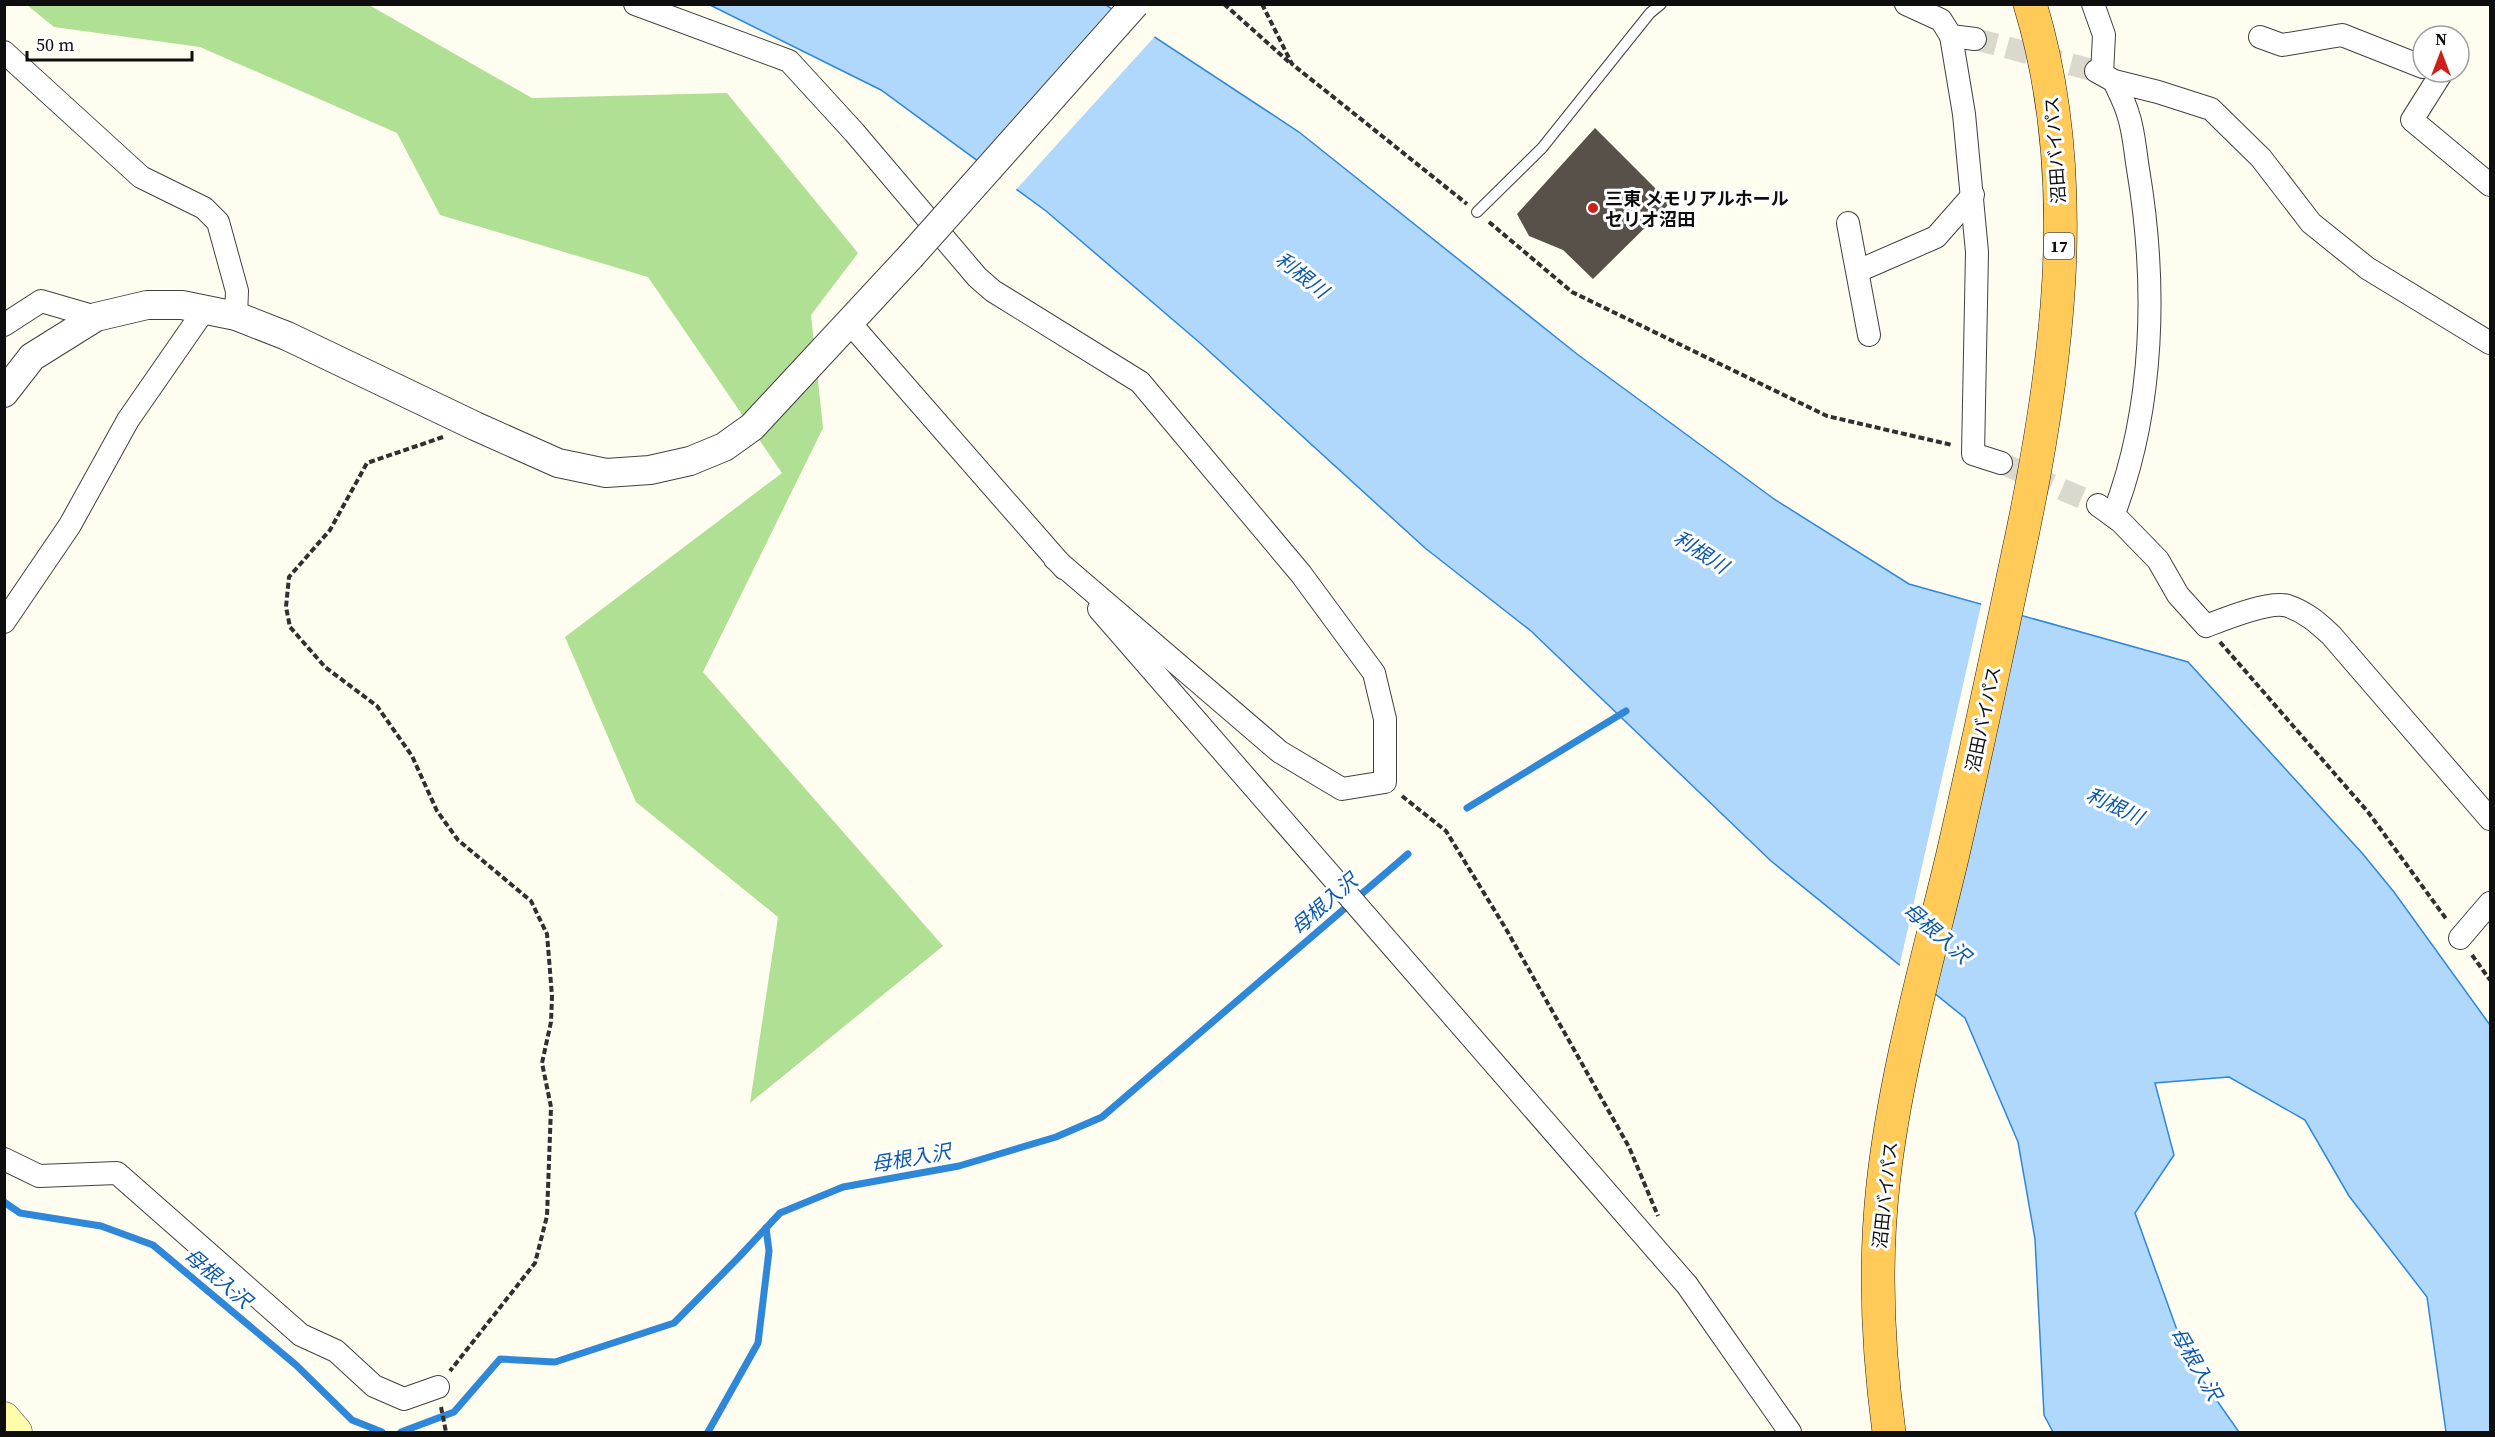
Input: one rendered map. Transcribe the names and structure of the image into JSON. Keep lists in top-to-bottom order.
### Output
{
  "streets": {
    "highway": ["沼田バイパス", "17"]
  },
  "water": ["利根川", "母根入沢"],
  "places": ["三東 メモリアルホール セリオ沼田"],
  "scale_bar": "50 m",
  "north": "top"
}
